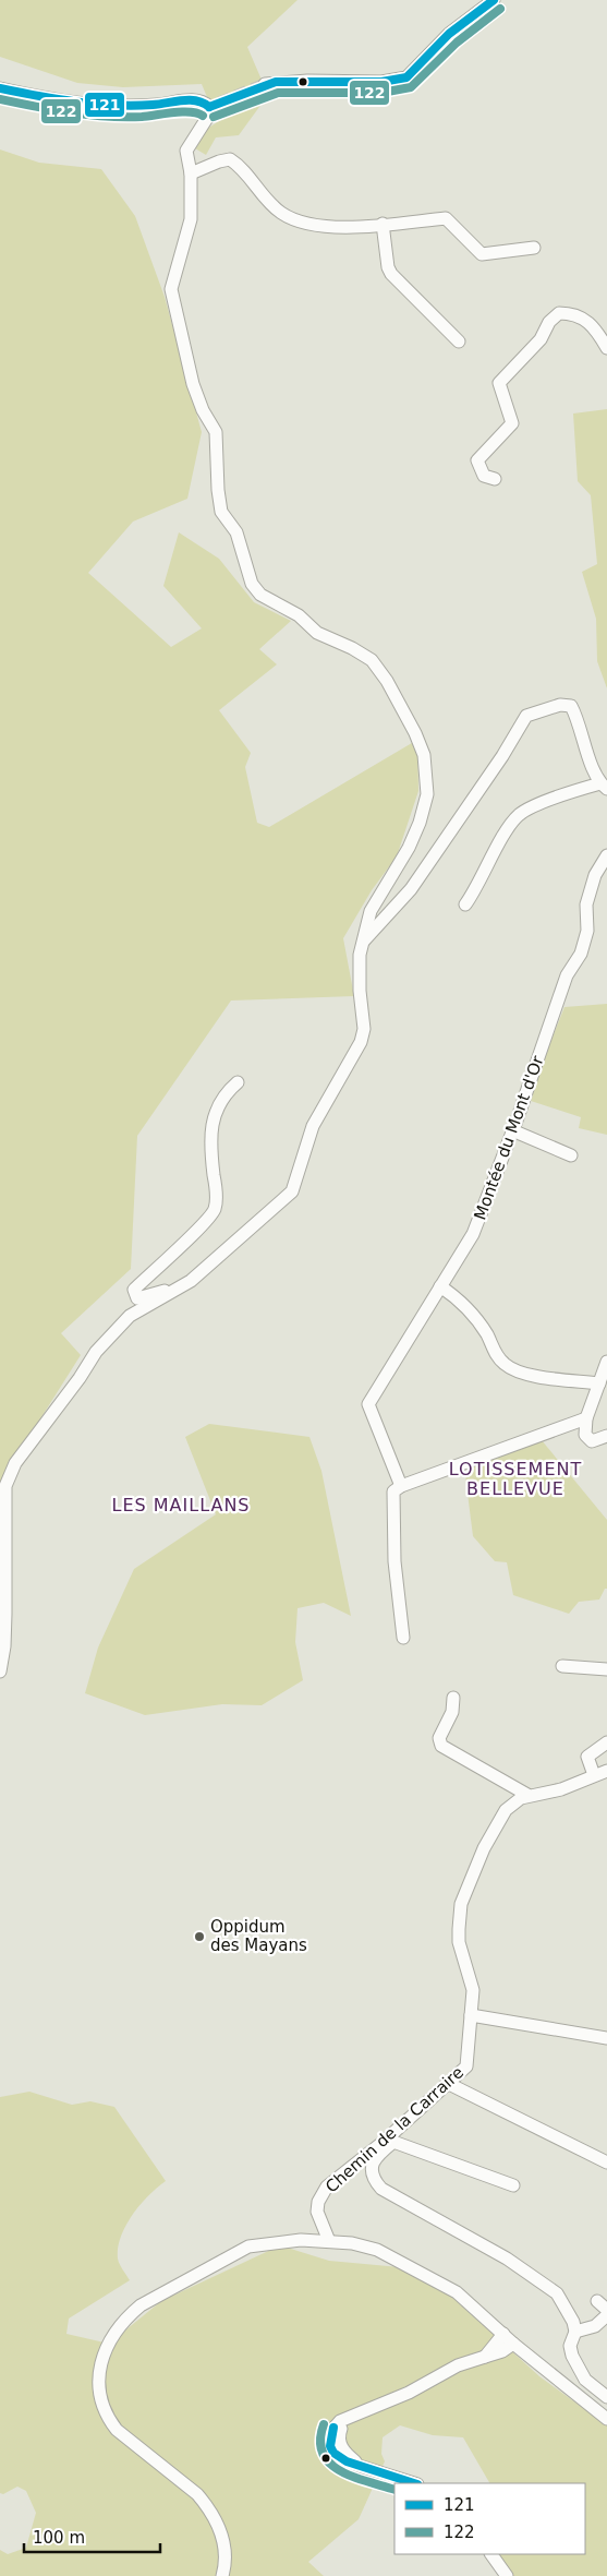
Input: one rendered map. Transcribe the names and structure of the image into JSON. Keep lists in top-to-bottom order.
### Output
{
  "streets": {
    "street": ["Montée du Mont d'Or", "Chemin de la Carraire"]
  },
  "districts": ["LOTISSEMENT BELLEVUE", "LES MAILLANS"],
  "places": ["Oppidum des Mayans"],
  "lines": ["transit line 121", "transit line 122"],
  "legend": ["121", "122"],
  "scale_bar": "100 m"
}
